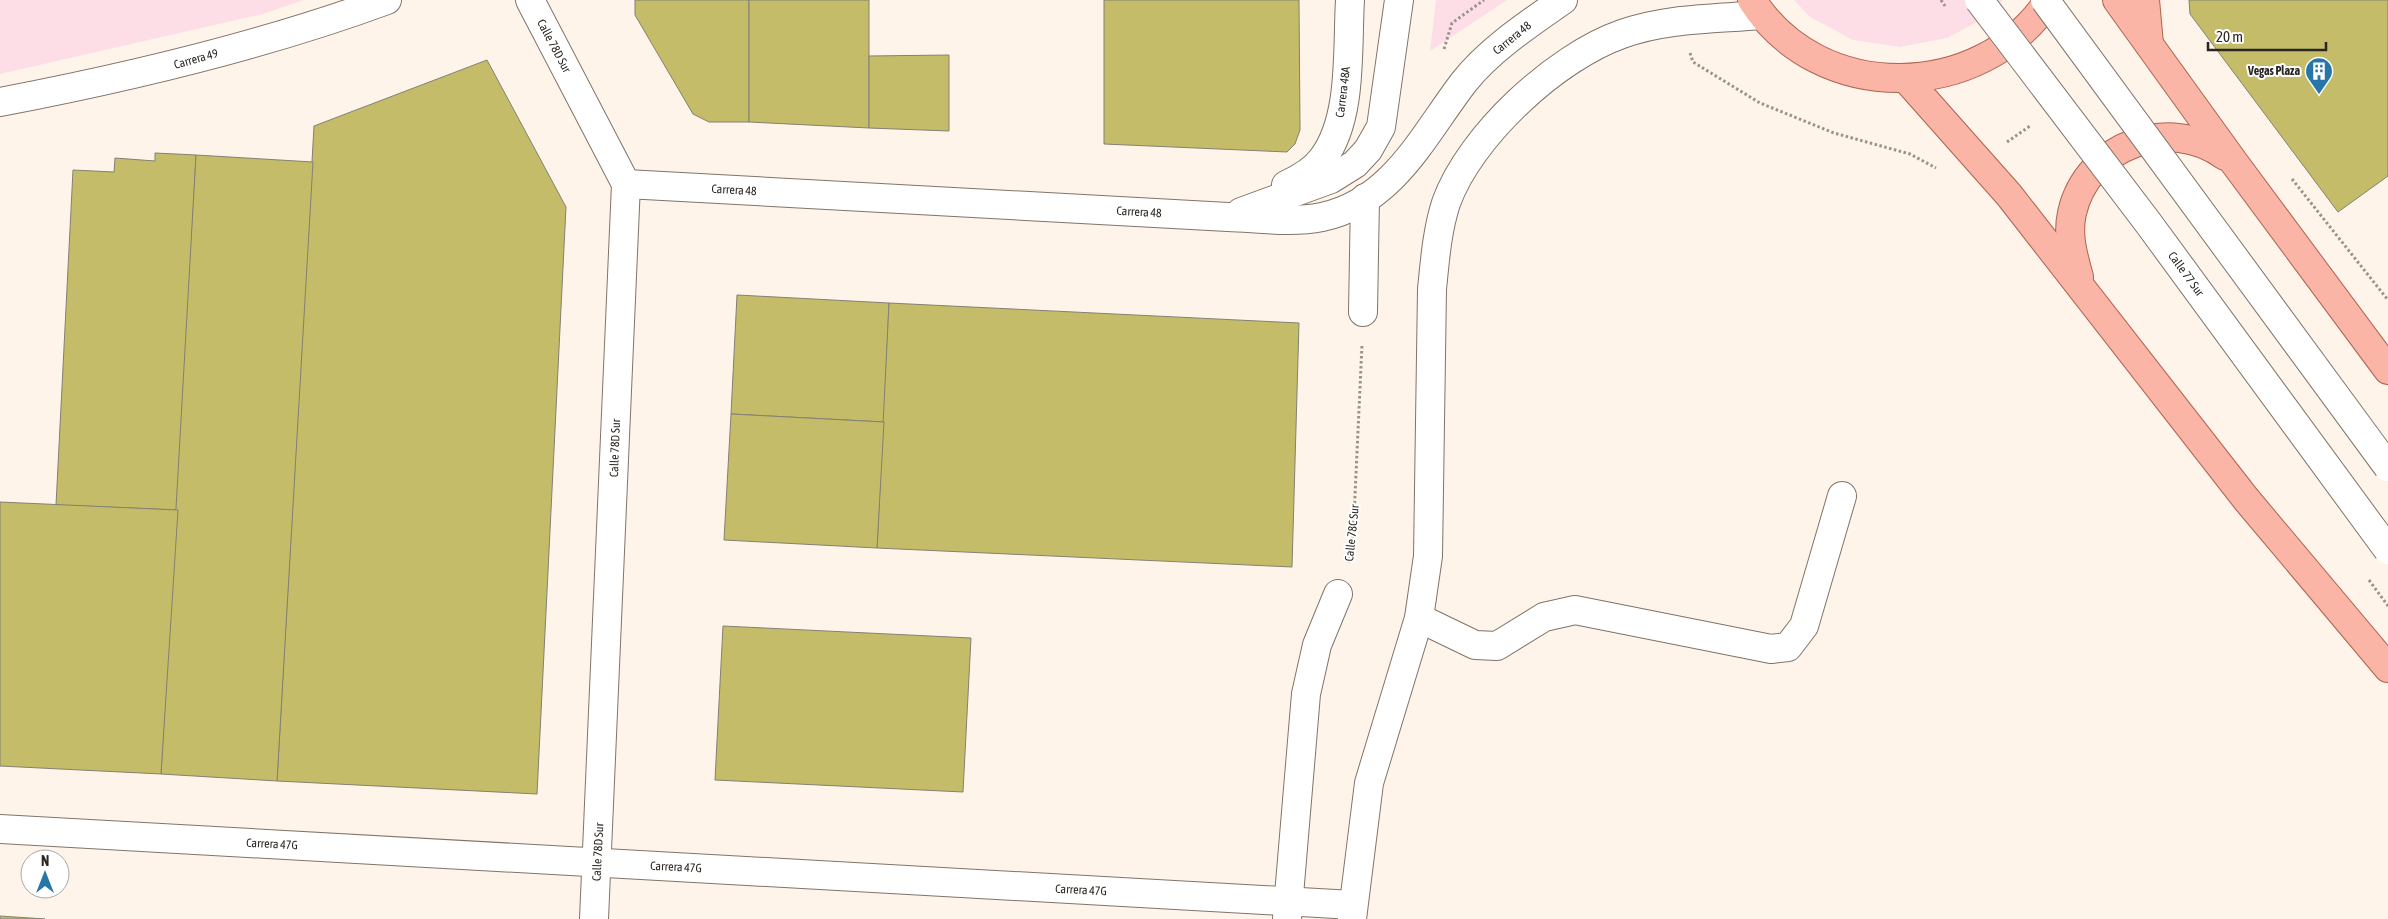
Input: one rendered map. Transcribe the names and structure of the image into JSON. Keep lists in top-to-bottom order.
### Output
{
  "streets": {
    "street": [
      "Carrera 48",
      "Calle 78D Sur",
      "Carrera 49",
      "Carrera 48A",
      "Calle 77 Sur",
      "Carrera 47G"
    ],
    "path": ["Calle 78C Sur"]
  },
  "crossings": [
    ["Carrera 48", "Calle 78D Sur"],
    ["Carrera 48", "Carrera 48A"],
    ["Calle 78D Sur", "Carrera 47G"]
  ],
  "places": {
    "building": ["Vegas Plaza"]
  },
  "scale_bar": "20 m",
  "north": "top"
}
